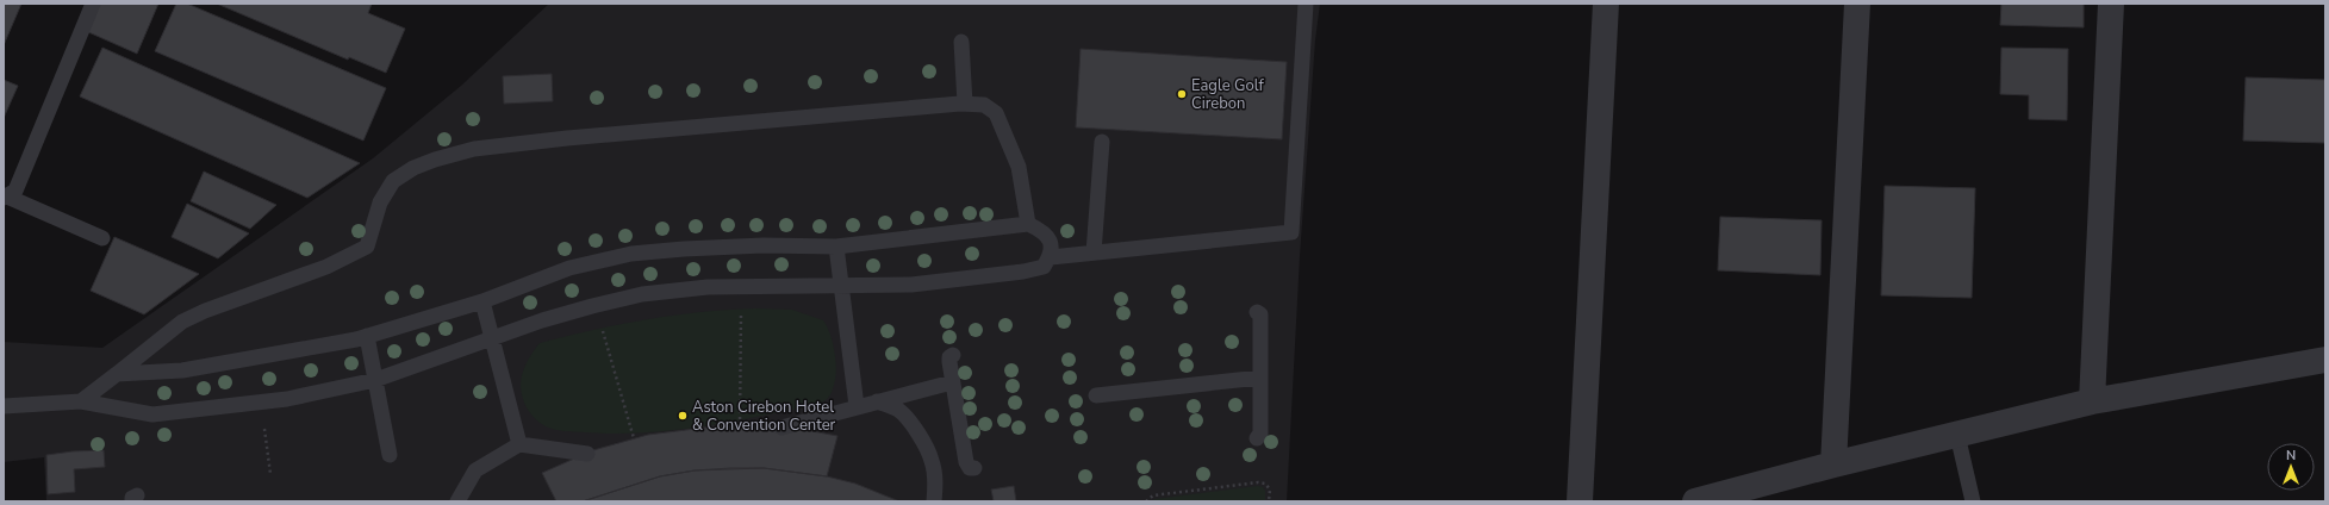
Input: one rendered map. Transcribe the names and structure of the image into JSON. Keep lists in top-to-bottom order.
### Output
{
  "places": ["Eagle Golf Cirebon", "Aston Cirebon Hotel & Convention Center"],
  "north": "top"
}
